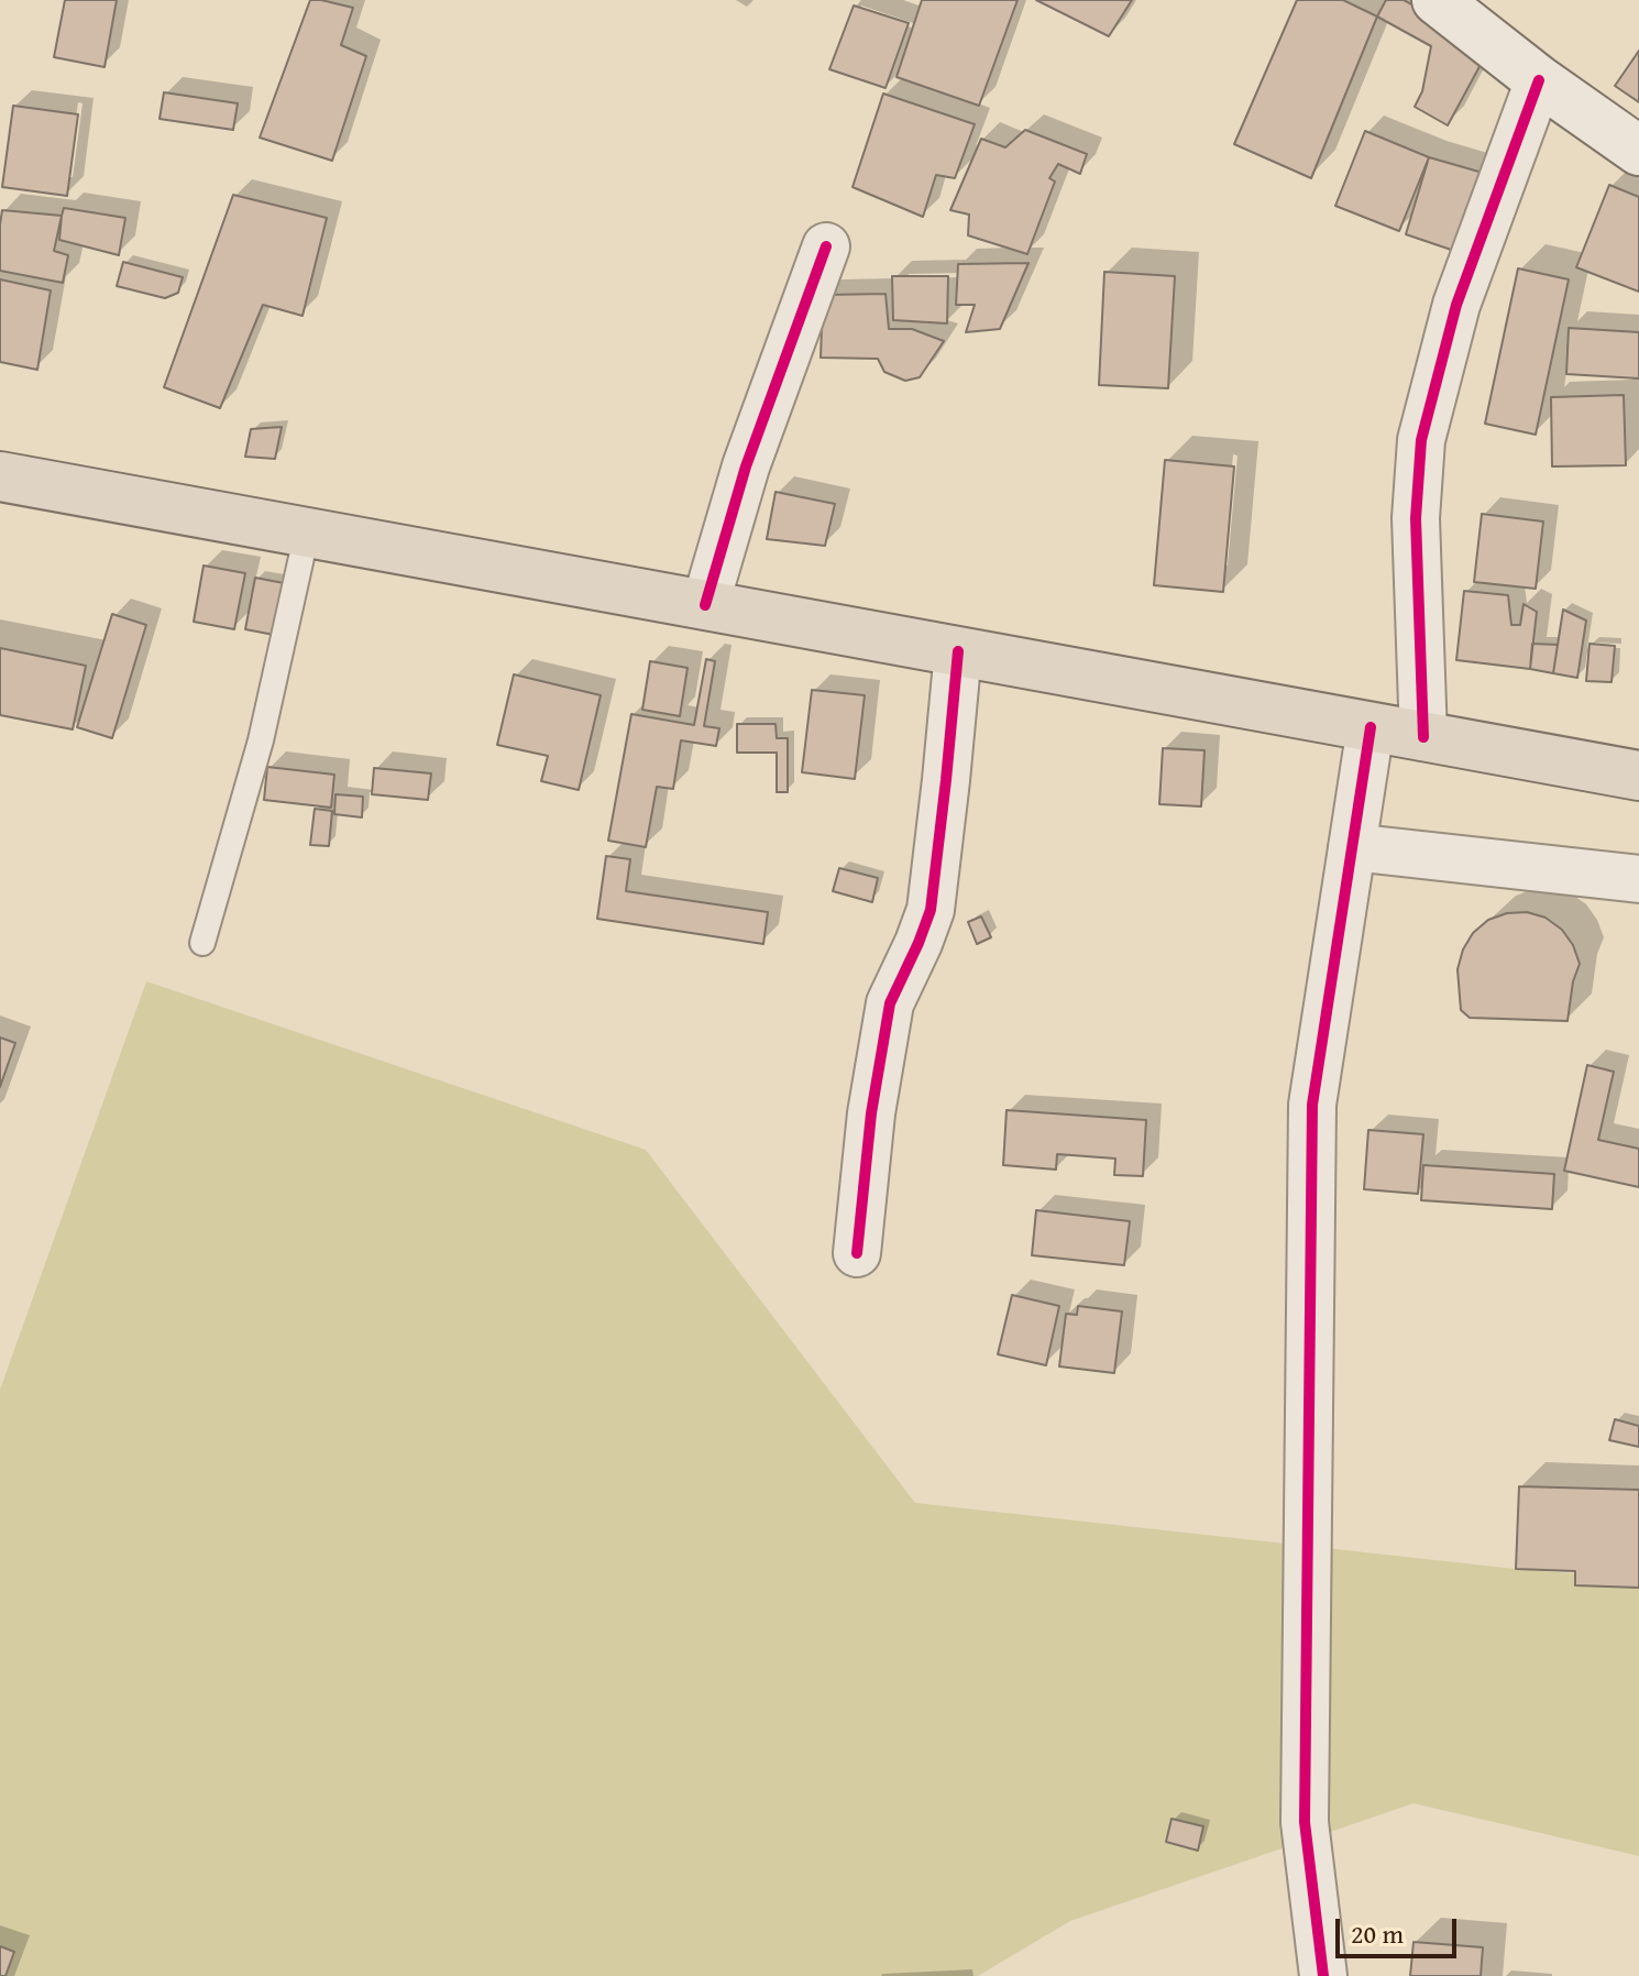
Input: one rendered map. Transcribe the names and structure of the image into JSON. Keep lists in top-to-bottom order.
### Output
{
  "scale_bar": "20 m"
}
